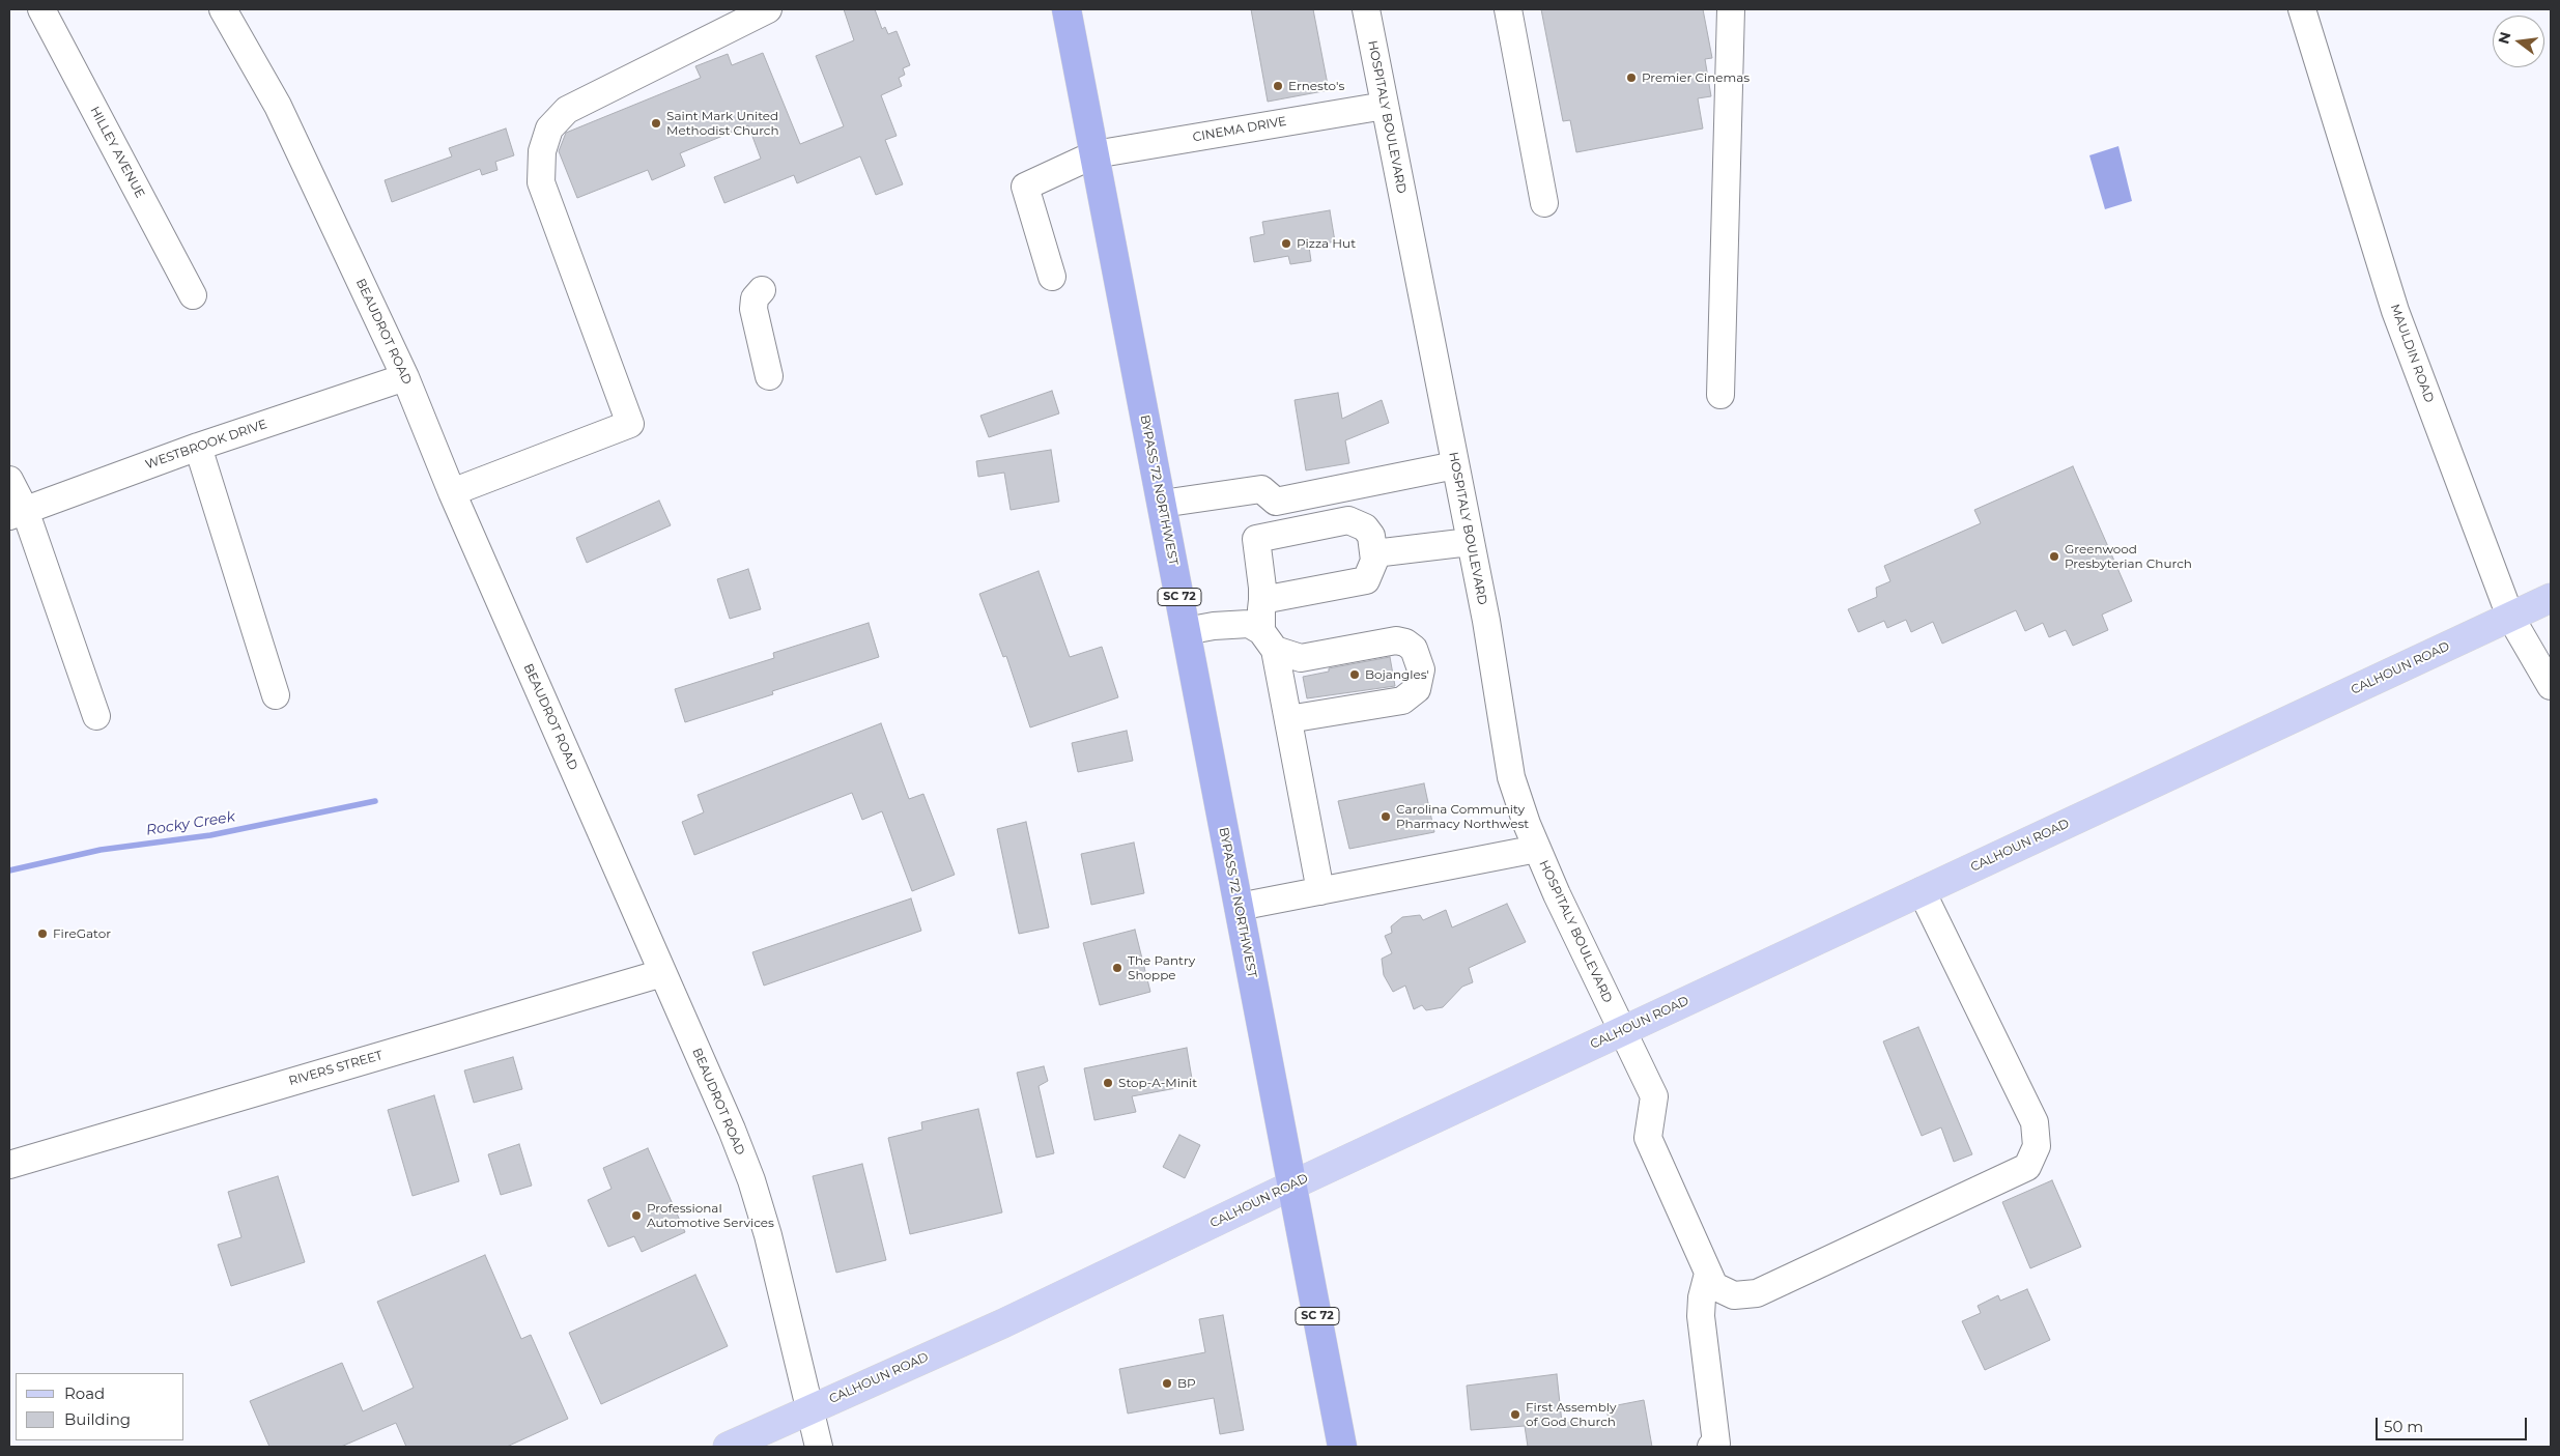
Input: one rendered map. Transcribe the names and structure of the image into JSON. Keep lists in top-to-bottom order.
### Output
{
  "streets": {
    "highway": ["BYPASS 72 NORTHWEST", "SC 72"],
    "main road": ["CALHOUN ROAD"],
    "street": [
      "HOSPITALY BOULEVARD",
      "CINEMA DRIVE",
      "HILLEY AVENUE",
      "BEAUDROT ROAD",
      "MAULDIN ROAD",
      "WESTBROOK DRIVE",
      "RIVERS STREET"
    ]
  },
  "crossings": [
    ["HOSPITALY BOULEVARD", "CINEMA DRIVE"],
    ["HOSPITALY BOULEVARD", "CALHOUN ROAD"],
    ["CINEMA DRIVE", "BYPASS 72 NORTHWEST"],
    ["BEAUDROT ROAD", "WESTBROOK DRIVE"],
    ["BEAUDROT ROAD", "CALHOUN ROAD"],
    ["BEAUDROT ROAD", "RIVERS STREET"],
    ["MAULDIN ROAD", "CALHOUN ROAD"],
    ["BYPASS 72 NORTHWEST", "SC 72"],
    ["BYPASS 72 NORTHWEST", "CALHOUN ROAD"],
    ["SC 72", "CALHOUN ROAD"]
  ],
  "water": ["Rocky Creek"],
  "places": [
    "Premier Cinemas",
    "Ernesto's",
    "Saint Mark United Methodist Church",
    "Pizza Hut",
    "Greenwood Presbyterian Church",
    "Bojangles'",
    "Carolina Community Pharmacy Northwest",
    "FireGator",
    "The Pantry Shoppe",
    "Stop-A-Minit",
    "Professional Automotive Services",
    "BP",
    "First Assembly of God Church"
  ],
  "legend": ["Road", "Building"],
  "scale_bar": "50 m",
  "north": "left"
}
